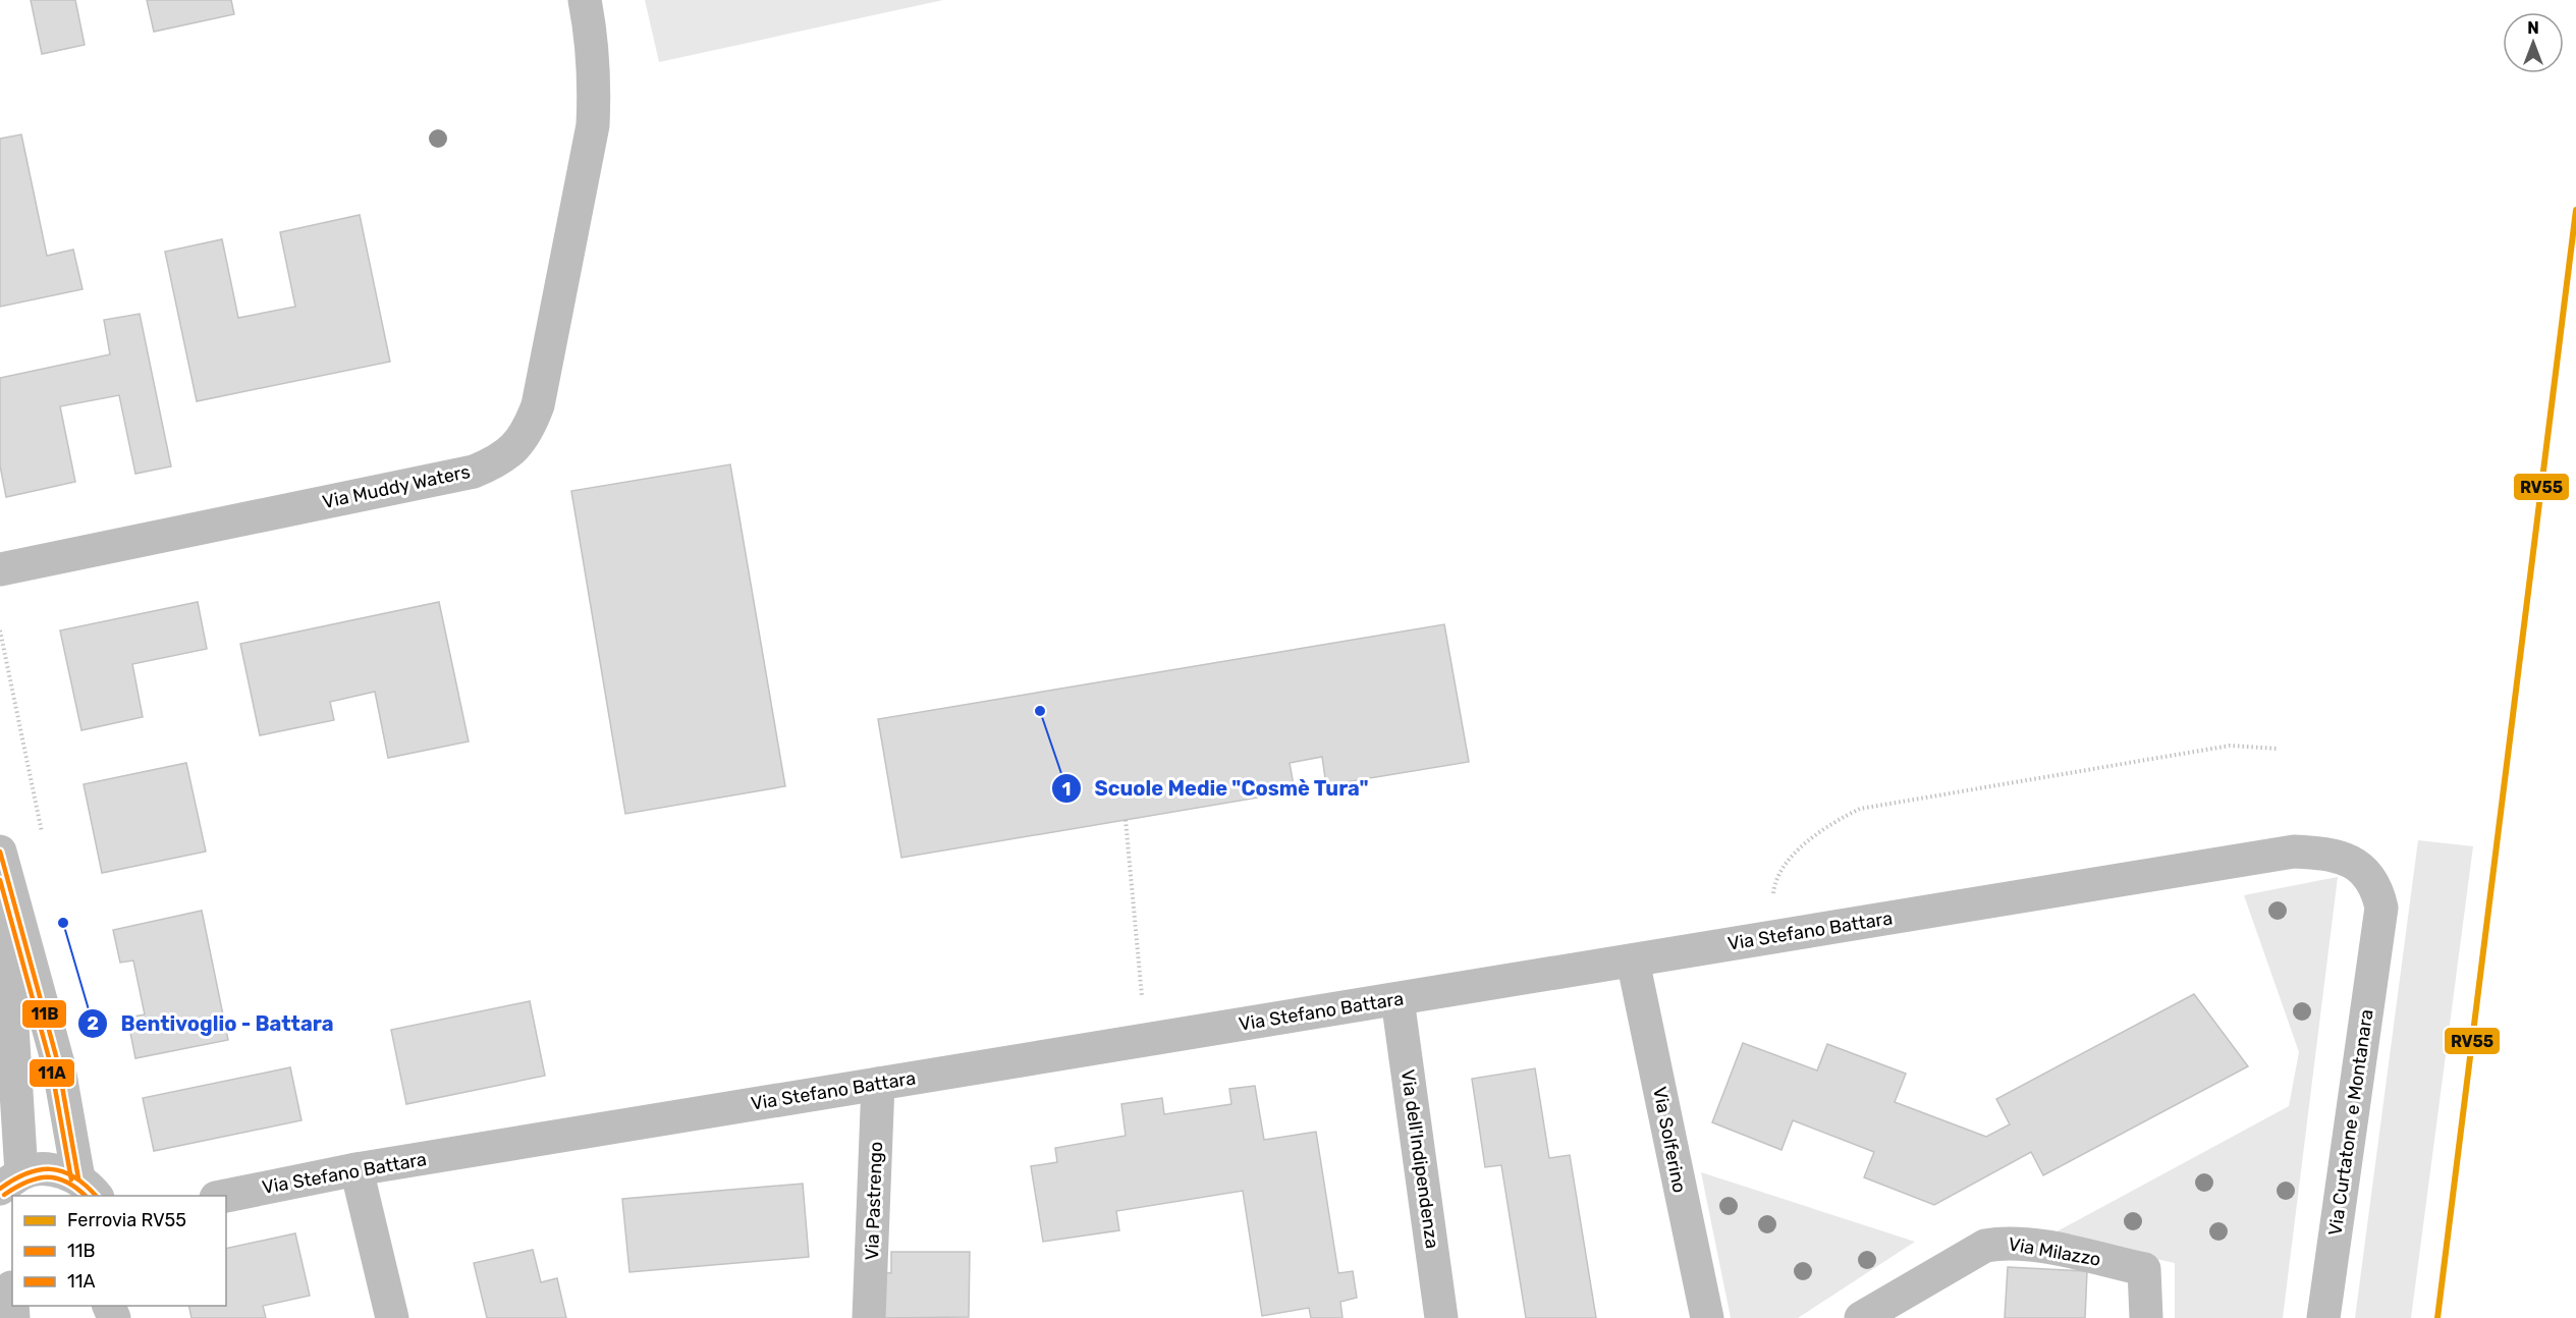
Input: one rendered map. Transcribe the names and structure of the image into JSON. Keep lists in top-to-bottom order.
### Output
{
  "streets": {
    "street": [
      "Via Muddy Waters",
      "Via Stefano Battara",
      "Via Curtatone e Montanara",
      "Via Solferino",
      "Via dell'Indipendenza",
      "Via Pastrengo",
      "Via Milazzo"
    ]
  },
  "crossings": [
    ["Via Stefano Battara", "Via Curtatone e Montanara"],
    ["Via Stefano Battara", "Via Solferino"],
    ["Via Stefano Battara", "Via dell'Indipendenza"],
    ["Via Stefano Battara", "Via Pastrengo"]
  ],
  "places": ["Scuole Medie \"Cosmè Tura\"", "Bentivoglio - Battara"],
  "lines": ["rail line RV55", "transit line 11B", "transit line 11A"],
  "legend": ["Ferrovia RV55", "11B", "11A"],
  "north": "top"
}
